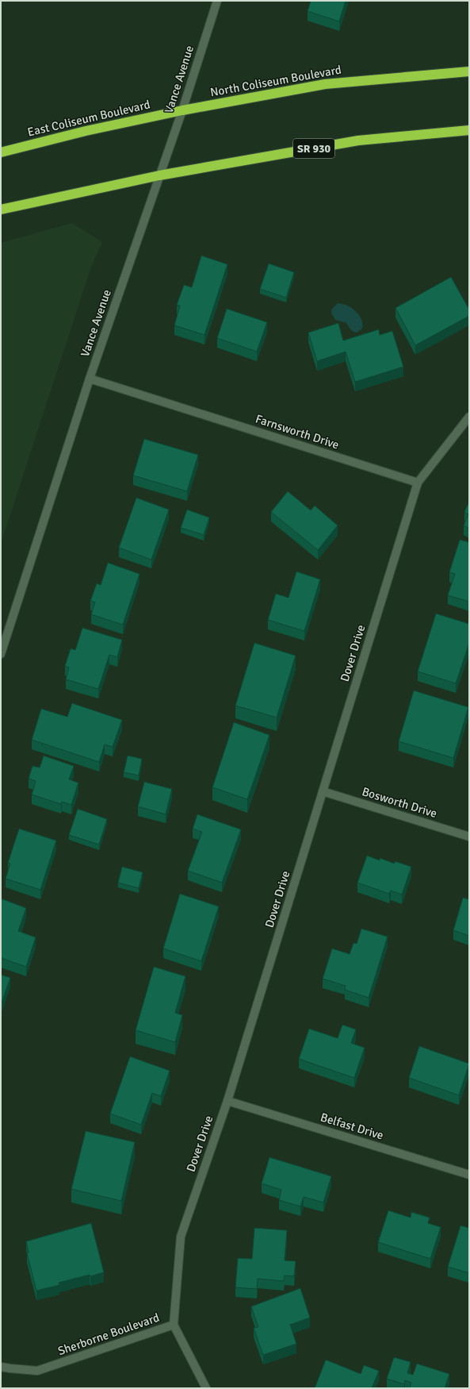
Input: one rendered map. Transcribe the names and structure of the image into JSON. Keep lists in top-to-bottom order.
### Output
{
  "streets": {
    "highway": ["North Coliseum Boulevard", "East Coliseum Boulevard", "SR 930"],
    "street": [
      "Vance Avenue",
      "Farnsworth Drive",
      "Dover Drive",
      "Bosworth Drive",
      "Belfast Drive",
      "Sherborne Boulevard"
    ]
  },
  "crossings": [
    ["Vance Avenue", "North Coliseum Boulevard"],
    ["Vance Avenue", "East Coliseum Boulevard"],
    ["Vance Avenue", "SR 930"],
    ["Vance Avenue", "Farnsworth Drive"],
    ["North Coliseum Boulevard", "East Coliseum Boulevard"],
    ["Farnsworth Drive", "Dover Drive"],
    ["Dover Drive", "Bosworth Drive"],
    ["Dover Drive", "Belfast Drive"],
    ["Dover Drive", "Sherborne Boulevard"]
  ]
}
